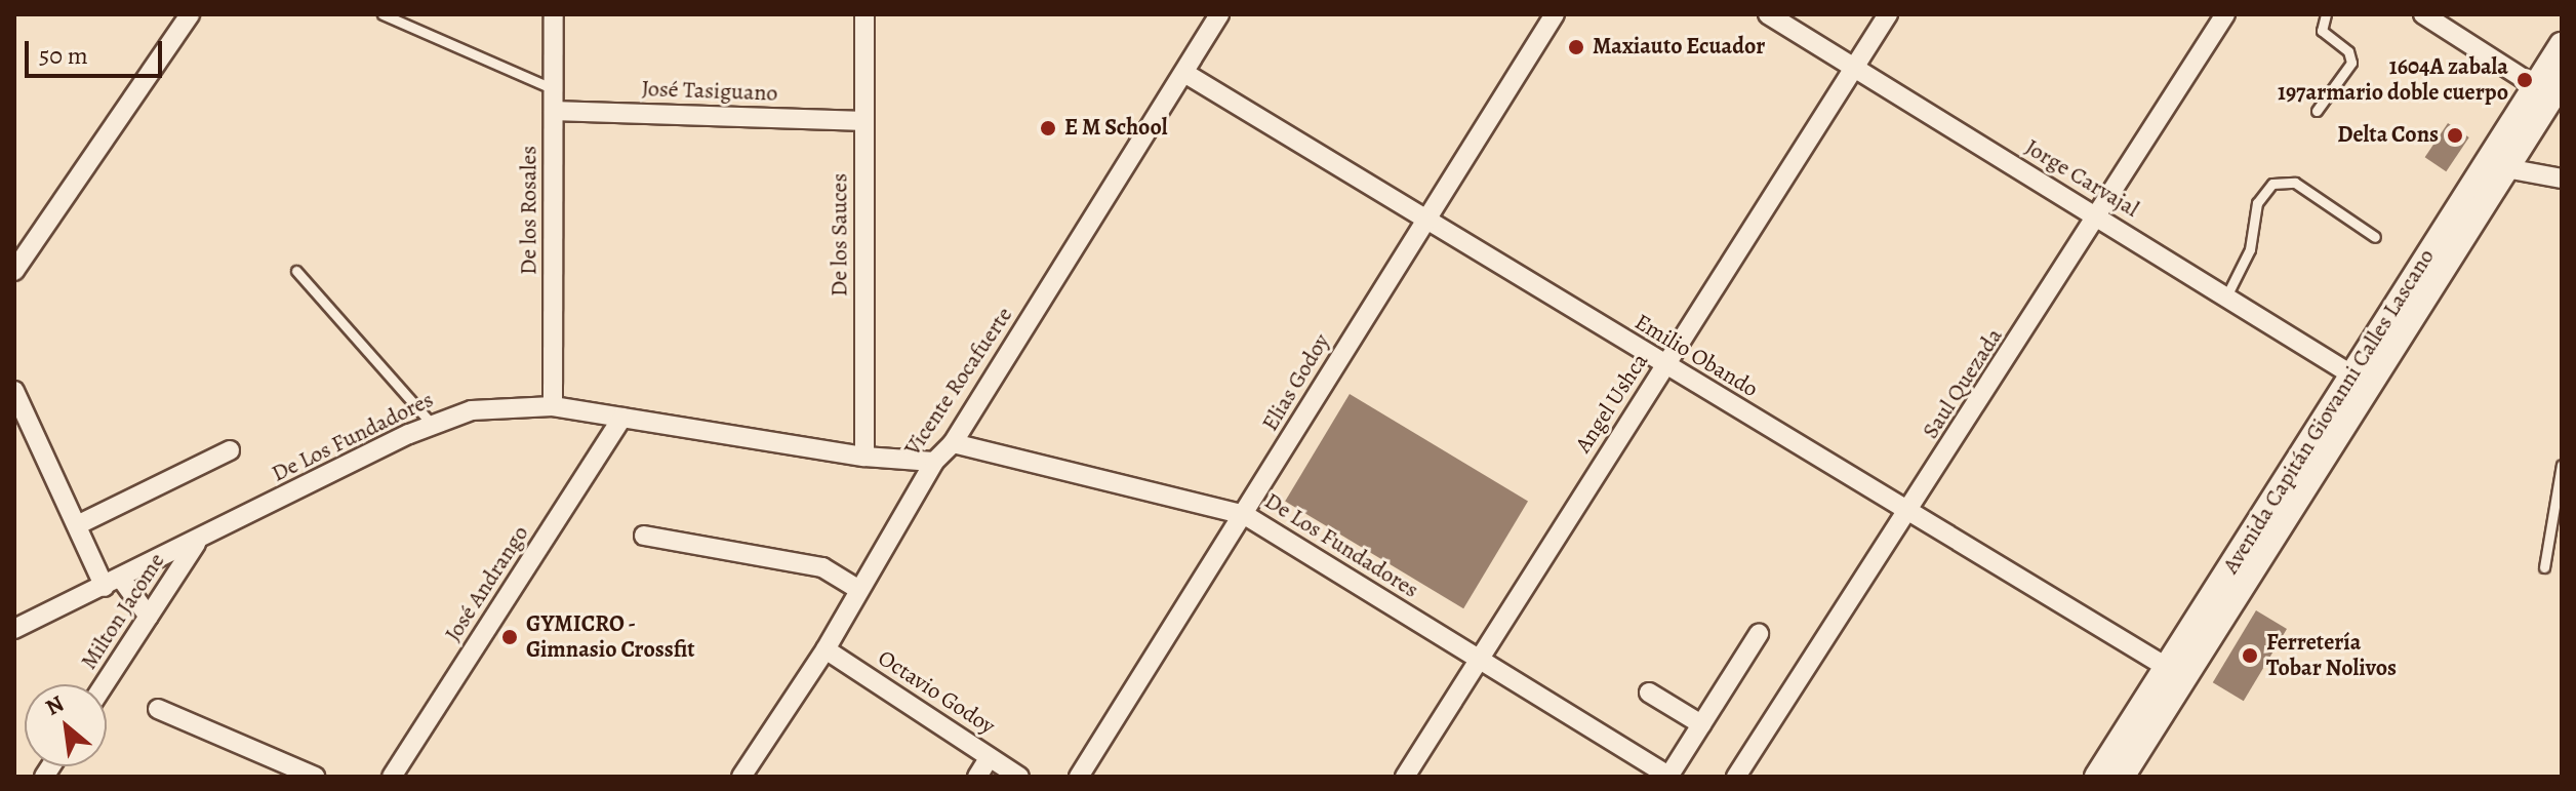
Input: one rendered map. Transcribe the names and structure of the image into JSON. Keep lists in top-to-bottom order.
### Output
{
  "streets": {
    "main road": ["Avenida Capitán Giovanni Calles Lascano"],
    "street": [
      "José Tasiguano",
      "Jorge Carvajal",
      "De los Rosales",
      "De los Sauces",
      "Emilio Obando",
      "Vicente Rocafuerte",
      "Elias Godoy",
      "Saul Quezada",
      "Angel Ushca",
      "De Los Fundadores",
      "José Andrango",
      "Milton Jacome",
      "Octavio Godoy"
    ]
  },
  "crossings": [
    ["José Tasiguano", "De los Rosales"],
    ["José Tasiguano", "De los Sauces"],
    ["Jorge Carvajal", "Saul Quezada"],
    ["Jorge Carvajal", "Angel Ushca"],
    ["Jorge Carvajal", "Avenida Capitán Giovanni Calles Lascano"],
    ["De los Rosales", "De Los Fundadores"],
    ["De los Sauces", "De Los Fundadores"],
    ["Emilio Obando", "Vicente Rocafuerte"],
    ["Emilio Obando", "Elias Godoy"],
    ["Emilio Obando", "Saul Quezada"],
    ["Emilio Obando", "Angel Ushca"],
    ["Vicente Rocafuerte", "De Los Fundadores"],
    ["Vicente Rocafuerte", "Octavio Godoy"],
    ["Elias Godoy", "De Los Fundadores"],
    ["Angel Ushca", "De Los Fundadores"],
    ["De Los Fundadores", "José Andrango"],
    ["De Los Fundadores", "Milton Jacome"]
  ],
  "places": [
    "Maxiauto Ecuador",
    "1604A zabala 197armario doble cuerpo",
    "E M School",
    "Delta Cons",
    "GYMICRO - Gimnasio Crossfit",
    "Ferretería Tobar Nolivos"
  ],
  "scale_bar": "50 m",
  "north": "top left"
}
